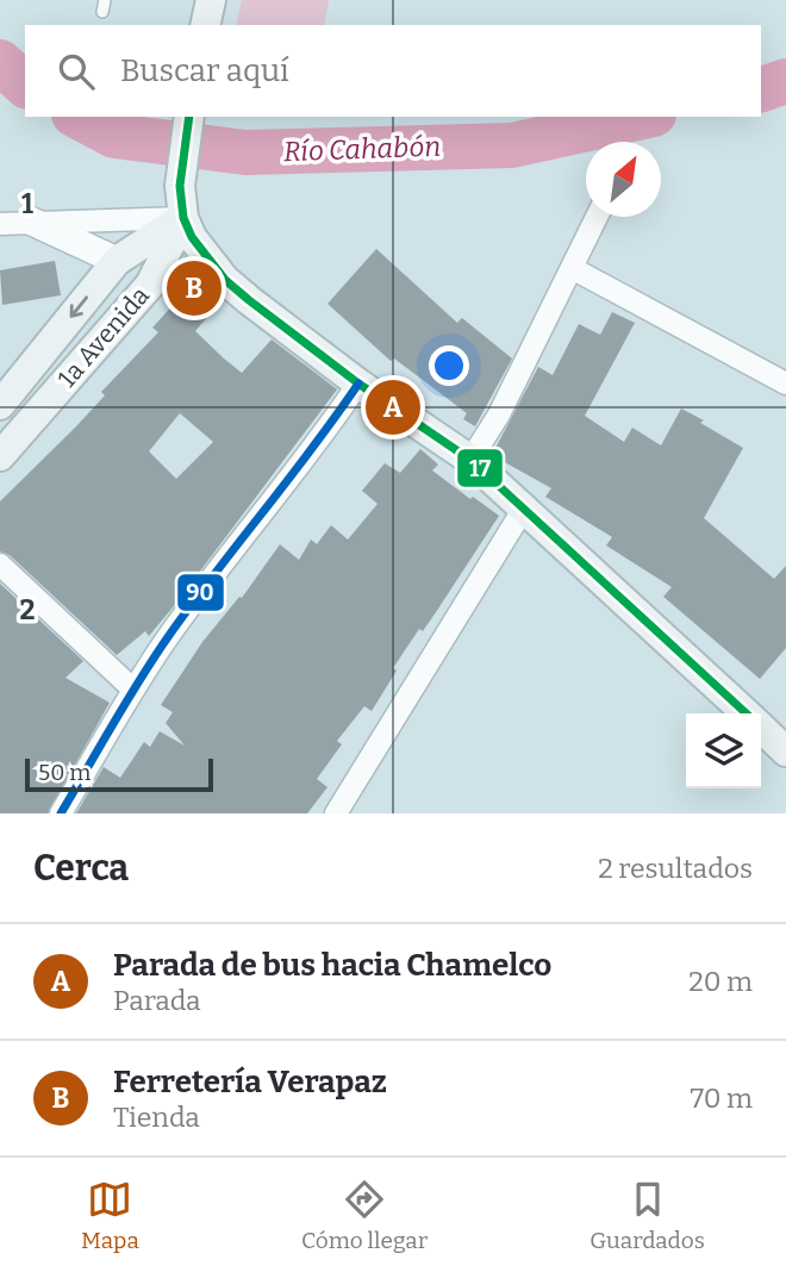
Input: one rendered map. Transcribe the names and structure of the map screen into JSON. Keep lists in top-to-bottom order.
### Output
{
  "streets": {
    "main road": ["1a Avenida"]
  },
  "water": ["Río Cahabón"],
  "lines": ["transit line 17", "transit line 90"],
  "scale_bar": "50 m",
  "north": "top right",
  "page": {
    "search": "Buscar aquí",
    "pins": ["B", "A"],
    "scale": "50 m",
    "heading": ["Cerca", "2 resultados"],
    "list": [
      {
        "mark": "A",
        "name": "Parada de bus hacia Chamelco",
        "note": "Parada",
        "value": "20 m"
      },
      {
        "mark": "B",
        "name": "Ferretería Verapaz",
        "note": "Tienda",
        "value": "70 m"
      }
    ],
    "nav": ["Mapa", "Cómo llegar", "Guardados"]
  },
  "grid": {
    "rows": ["1", "2"]
  }
}
